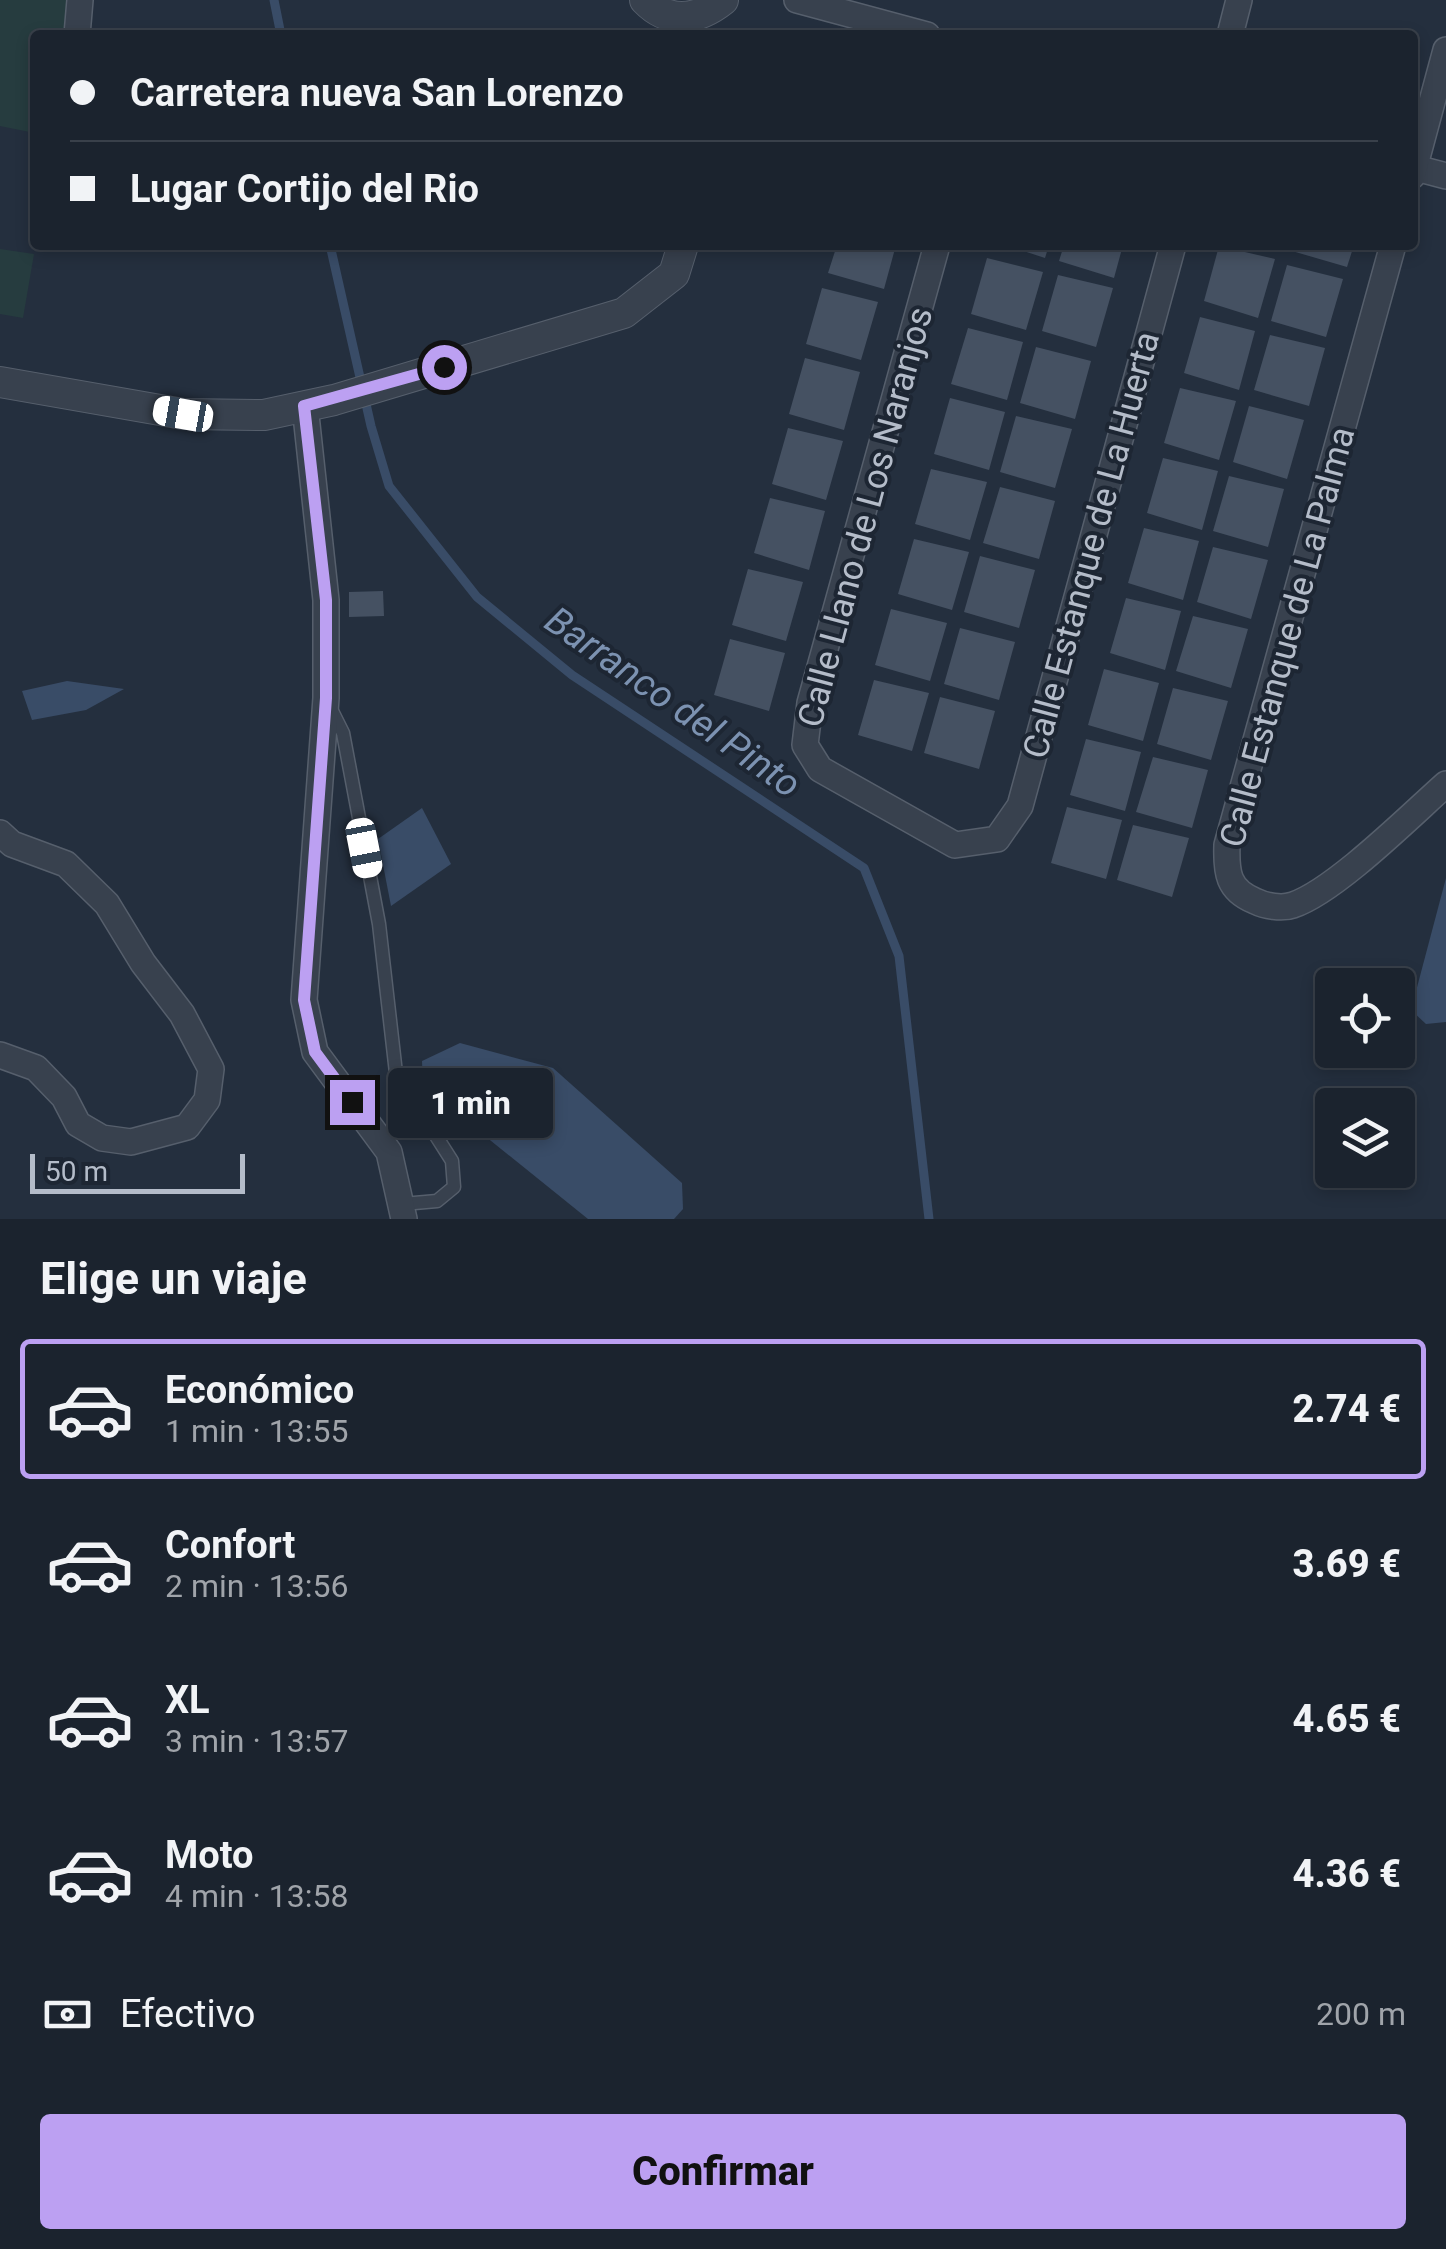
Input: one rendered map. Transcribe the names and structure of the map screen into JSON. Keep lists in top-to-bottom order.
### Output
{
  "streets": {
    "street": ["Calle Llano de Los Naranjos", "Calle Estanque de La Huerta", "Calle Estanque de La Palma"]
  },
  "crossings": [
    ["Calle Llano de Los Naranjos", "Calle Estanque de La Huerta"]
  ],
  "water": ["Barranco del Pinto"],
  "scale_bar": "50 m",
  "page": {
    "banner": ["Carretera nueva San Lorenzo", "Lugar Cortijo del Rio"],
    "bubble": "1 min",
    "scale": "50 m",
    "heading": "Elige un viaje",
    "list": [
      {
        "name": "Económico",
        "note": "1 min · 13:55",
        "value": "2.74 €"
      },
      {
        "name": "Confort",
        "note": "2 min · 13:56",
        "value": "3.69 €"
      },
      {
        "name": "XL",
        "note": "3 min · 13:57",
        "value": "4.65 €"
      },
      {
        "name": "Moto",
        "note": "4 min · 13:58",
        "value": "4.36 €"
      }
    ],
    "pay": ["Efectivo", "200 m"],
    "buttons": "Confirmar"
  }
}
